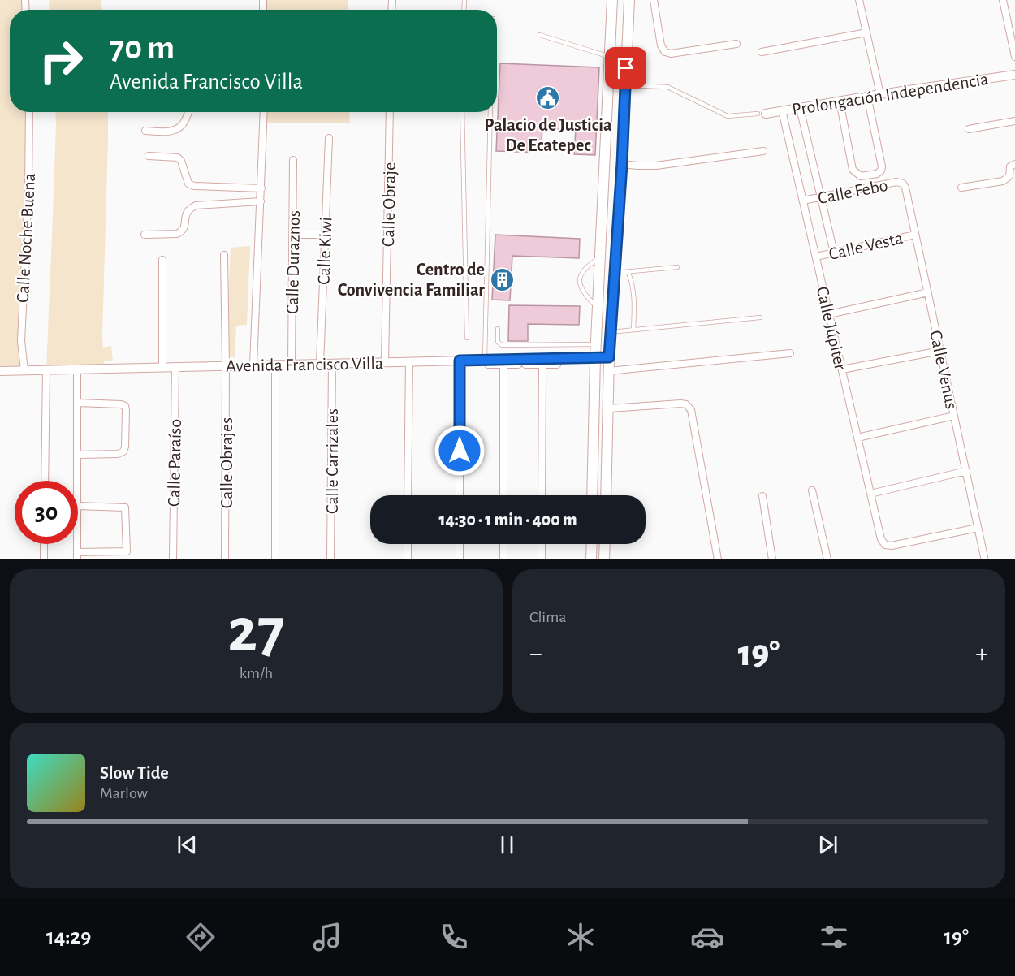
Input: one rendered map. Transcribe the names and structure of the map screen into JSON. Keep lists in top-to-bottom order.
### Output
{
  "streets": {
    "street": [
      "Prolongación Independencia",
      "Calle Febo",
      "Calle Obraje",
      "Calle Noche Buena",
      "Calle Vesta",
      "Calle Kiwi",
      "Calle Duraznos",
      "Calle Júpiter",
      "Avenida Francisco Villa",
      "Calle Venus",
      "Calle Carrizales",
      "Calle Paraíso",
      "Calle Obrajes"
    ]
  },
  "crossings": [
    ["Prolongación Independencia", "Calle Júpiter"],
    ["Calle Febo", "Calle Júpiter"],
    ["Calle Febo", "Calle Venus"],
    ["Calle Obraje", "Avenida Francisco Villa"],
    ["Calle Noche Buena", "Avenida Francisco Villa"],
    ["Calle Vesta", "Calle Júpiter"],
    ["Calle Vesta", "Calle Venus"],
    ["Calle Kiwi", "Avenida Francisco Villa"],
    ["Calle Duraznos", "Avenida Francisco Villa"],
    ["Calle Júpiter", "Calle Venus"],
    ["Avenida Francisco Villa", "Calle Carrizales"],
    ["Avenida Francisco Villa", "Calle Paraíso"],
    ["Avenida Francisco Villa", "Calle Obrajes"]
  ],
  "places": {
    "public building": ["Palacio de Justicia De Ecatepec"],
    "building": ["Centro de Convivencia Familiar"]
  },
  "page": {
    "turn": ["70 m", "Avenida Francisco Villa"],
    "limit": "30",
    "trip": "14:30 · 1 min · 400 m",
    "tile": [
      ["27", "km/h"],
      "Clima"
    ],
    "heat": ["−", "19°", "+"],
    "song": ["Slow Tide", "Marlow"],
    "tabs": ["14:29", "19°"]
  }
}
